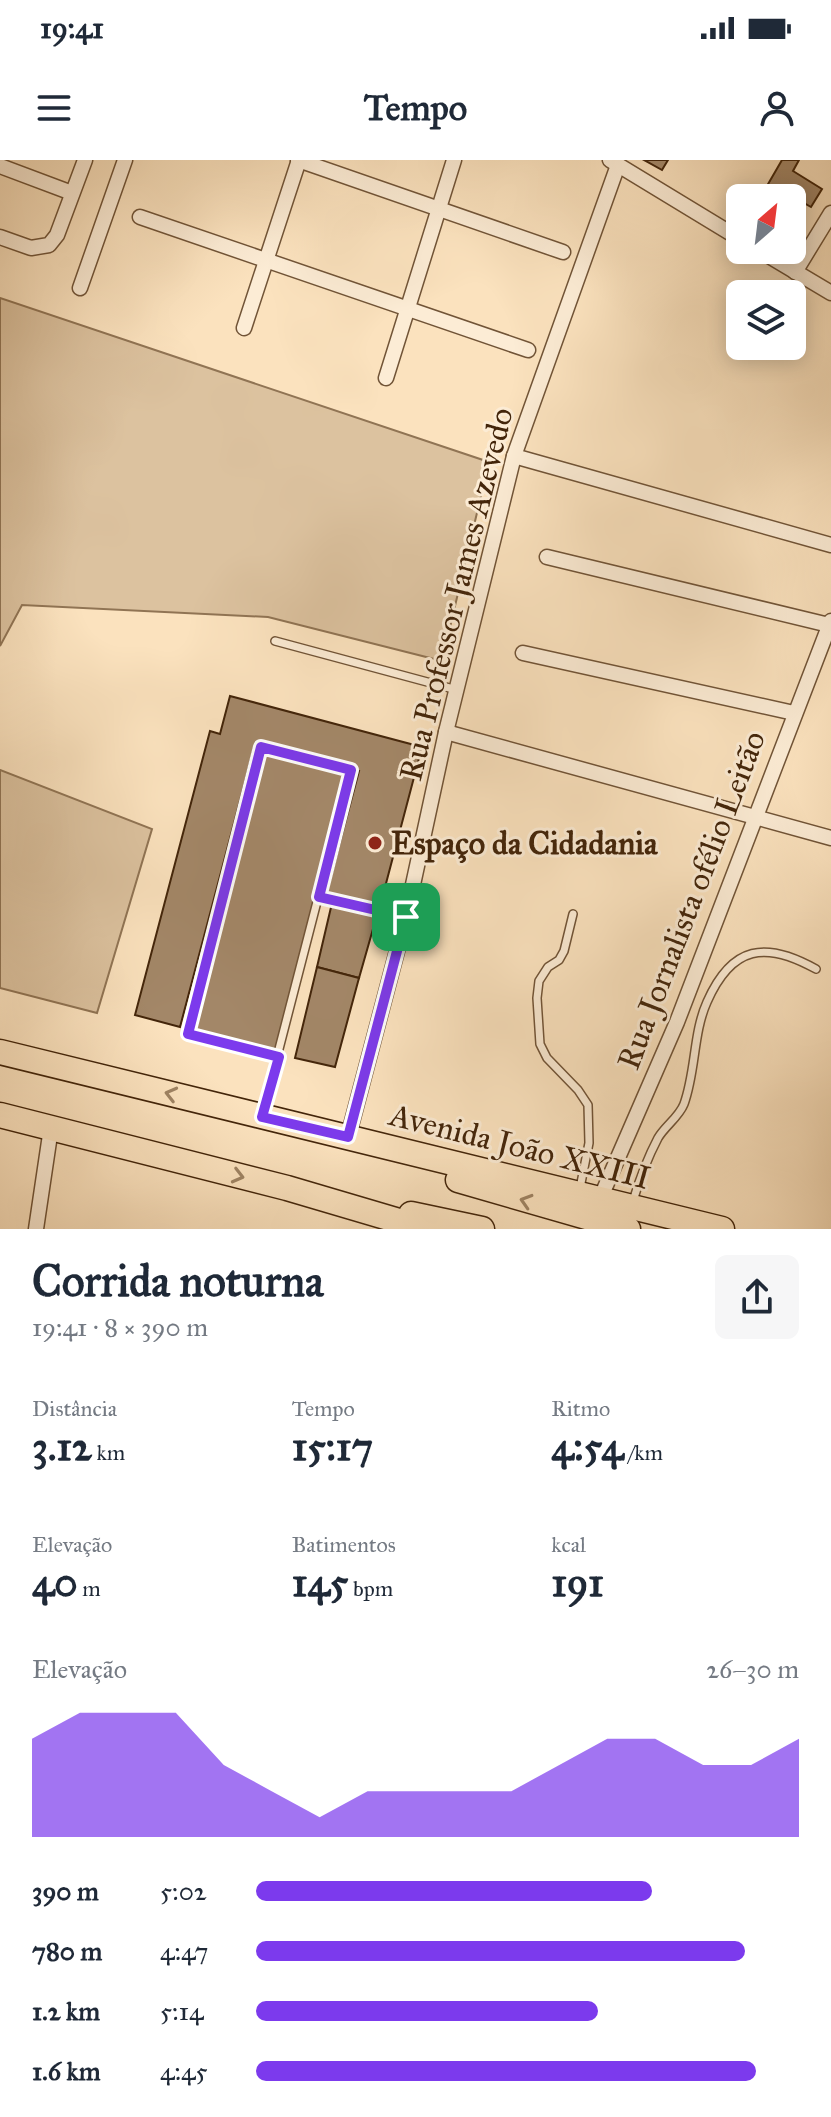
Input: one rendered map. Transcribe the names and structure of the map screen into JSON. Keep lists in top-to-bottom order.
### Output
{
  "streets": {
    "main road": ["Avenida João XXIII"],
    "street": ["Rua Professor James Azevedo", "Rua Jornalista ofélio Leitão"]
  },
  "crossings": [
    ["Rua Professor James Azevedo", "Avenida João XXIII"],
    ["Rua Jornalista ofélio Leitão", "Avenida João XXIII"]
  ],
  "places": ["Espaço da Cidadania"],
  "north": "top right",
  "page": {
    "status": "19:41",
    "header": "Tempo",
    "heading": ["Corrida noturna", "19:41 · 8 × 390 m"],
    "stats": [
      ["Distância", "3.12 km"],
      ["Tempo", "15:17"],
      ["Ritmo", "4:54 /km"],
      ["Elevação", "40 m"],
      ["Batimentos", "145 bpm"],
      ["kcal", "191"]
    ],
    "chart": ["Elevação", "26–30 m"],
    "list": [
      {
        "name": "390 m",
        "note": "5:02"
      },
      {
        "name": "780 m",
        "note": "4:47"
      },
      {
        "name": "1.2 km",
        "note": "5:14"
      },
      {
        "name": "1.6 km",
        "note": "4:45"
      }
    ]
  }
}
